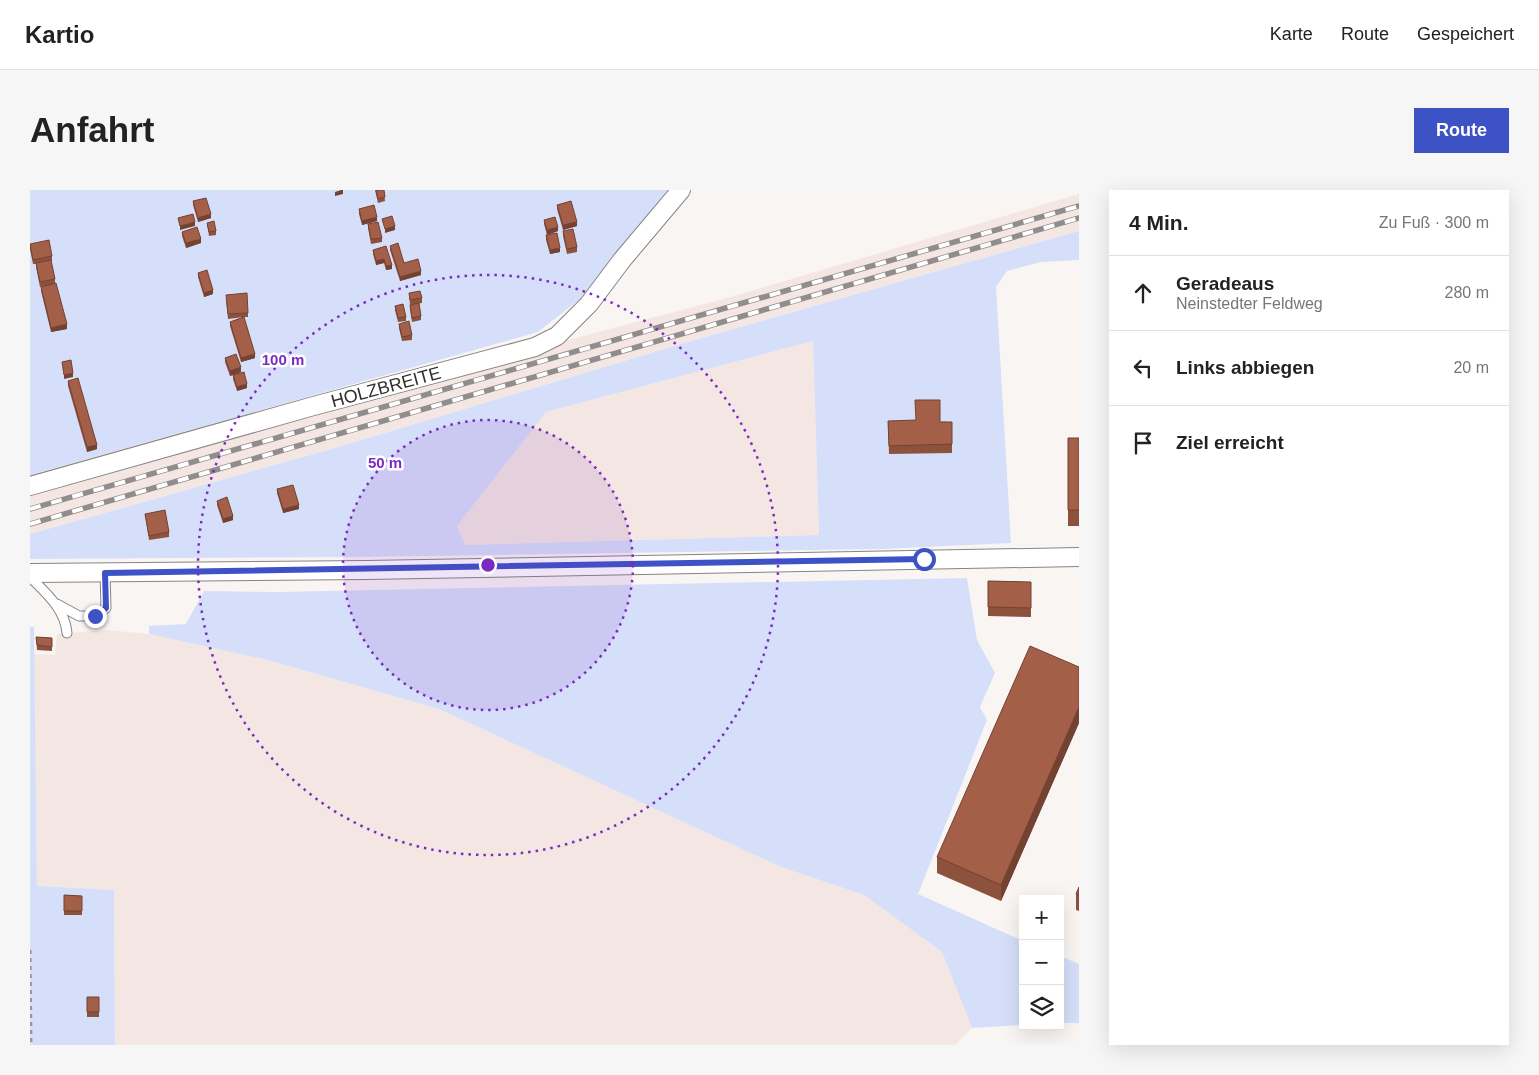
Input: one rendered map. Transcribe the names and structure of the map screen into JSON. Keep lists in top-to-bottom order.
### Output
{
  "streets": {
    "street": ["HOLZBREITE"]
  },
  "page": {
    "header": "Kartio",
    "nav": ["Karte", "Route", "Gespeichert"],
    "buttons": "Route",
    "title": "Anfahrt",
    "heading": ["4 Min.", "Zu Fuß · 300 m"],
    "list": [
      ["Geradeaus", "Neinstedter Feldweg", "280 m"],
      ["Links abbiegen", "20 m"],
      "Ziel erreicht"
    ],
    "map_buttons": ["+", "−"]
  },
  "rings": ["100 m", "50 m"]
}
